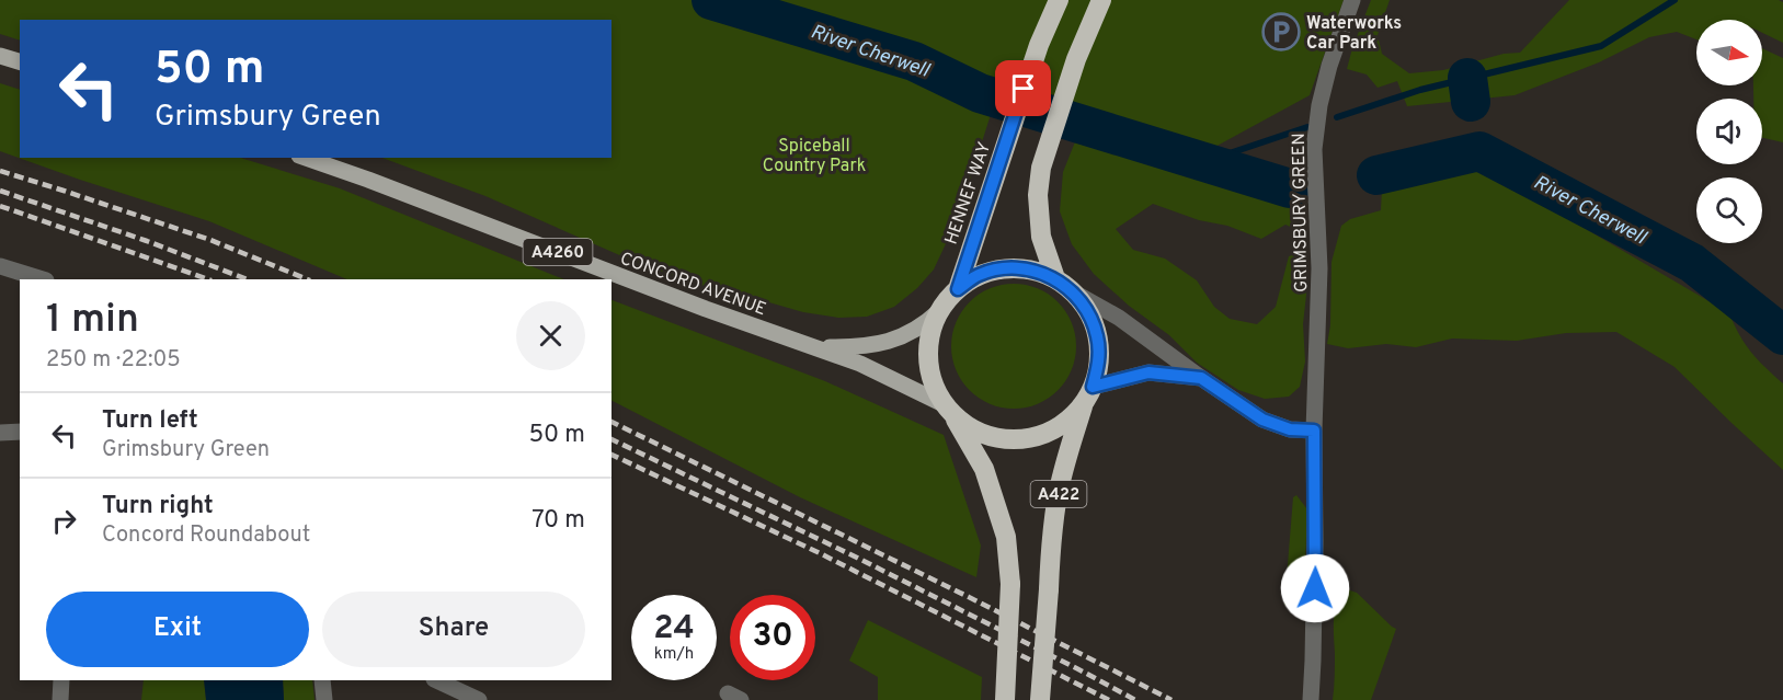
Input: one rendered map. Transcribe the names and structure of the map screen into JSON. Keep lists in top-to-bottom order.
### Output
{
  "streets": {
    "highway": ["HENNEF WAY", "A422"],
    "main road": ["A4260", "CONCORD AVENUE"],
    "street": ["GRIMSBURY GREEN"]
  },
  "crossings": [
    ["HENNEF WAY", "CONCORD AVENUE"],
    ["HENNEF WAY", "A422"],
    ["CONCORD AVENUE", "A422"]
  ],
  "water": ["River Cherwell"],
  "parks": ["Spiceball Country Park"],
  "places": {
    "parking": ["Waterworks Car Park"]
  },
  "north": "right",
  "page": {
    "turn": ["50 m", "Grimsbury Green"],
    "heading": ["1 min", "250 m · 22:05"],
    "list": [
      {
        "name": "Turn left",
        "note": "Grimsbury Green",
        "value": "50 m"
      },
      {
        "name": "Turn right",
        "note": "Concord Roundabout",
        "value": "70 m"
      }
    ],
    "buttons": ["Exit", "Share"],
    "speed": "24 km/h",
    "limit": "30"
  }
}
